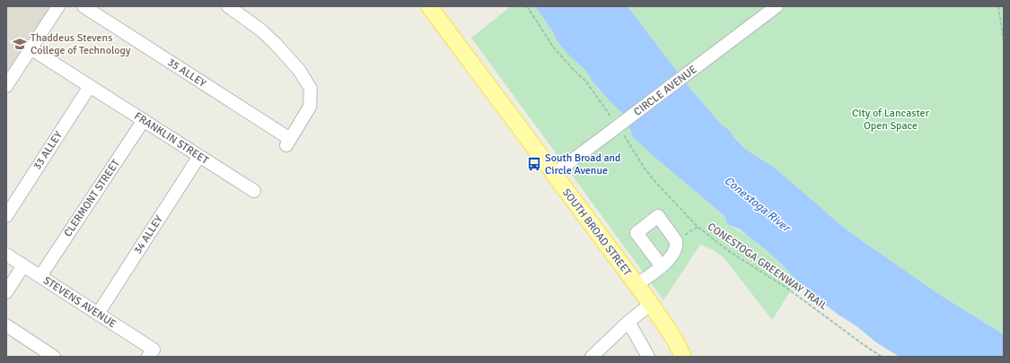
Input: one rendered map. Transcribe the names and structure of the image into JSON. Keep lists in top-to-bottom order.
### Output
{
  "streets": {
    "main road": ["SOUTH BROAD STREET"],
    "street": [
      "35 ALLEY",
      "CIRCLE AVENUE",
      "FRANKLIN STREET",
      "33 ALLEY",
      "CLERMONT STREET",
      "34 ALLEY",
      "STEVENS AVENUE"
    ],
    "path": ["CONESTOGA GREENWAY TRAIL"]
  },
  "crossings": [
    ["CIRCLE AVENUE", "SOUTH BROAD STREET"],
    ["CIRCLE AVENUE", "CONESTOGA GREENWAY TRAIL"],
    ["FRANKLIN STREET", "33 ALLEY"],
    ["FRANKLIN STREET", "CLERMONT STREET"],
    ["FRANKLIN STREET", "34 ALLEY"],
    ["CLERMONT STREET", "STEVENS AVENUE"],
    ["34 ALLEY", "STEVENS AVENUE"]
  ],
  "water": ["Conestoga River"],
  "parks": ["City of Lancaster Open Space"],
  "places": {
    "school or university": ["Thaddeus Stevens College of Technology"],
    "bus stop": ["South Broad and Circle Avenue"]
  }
}
